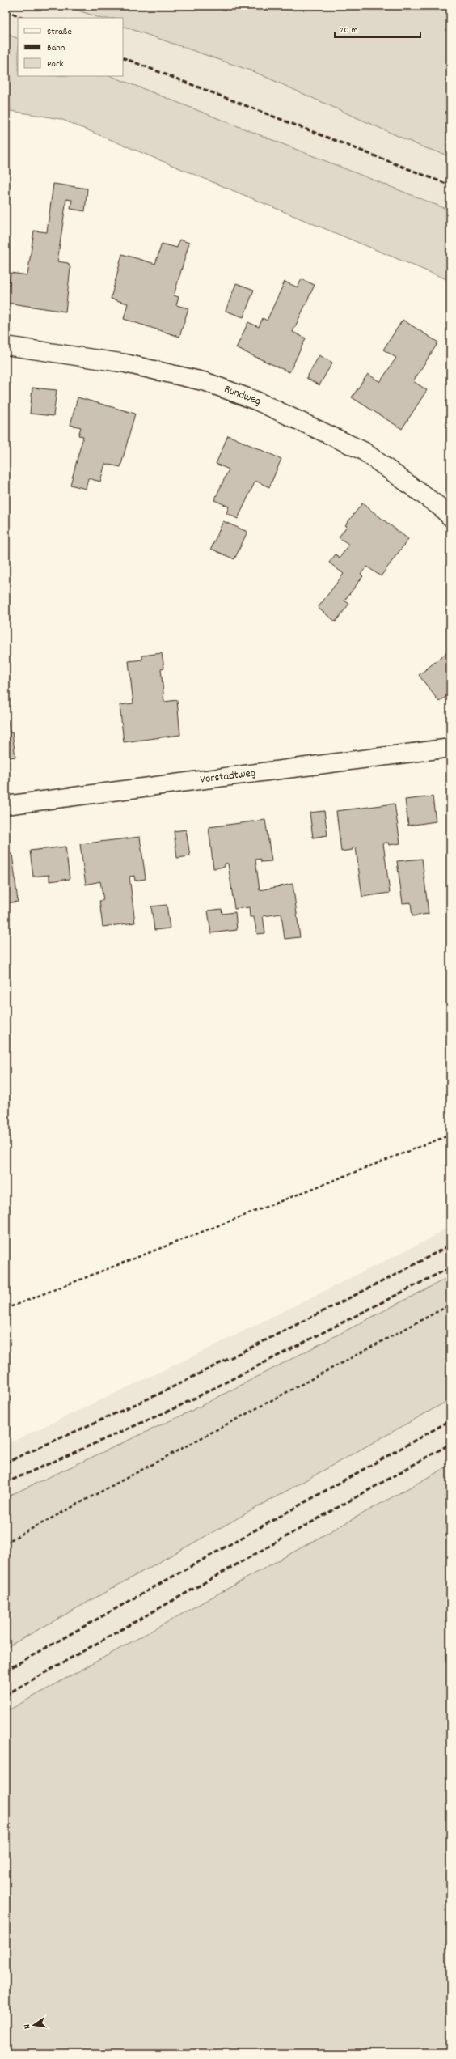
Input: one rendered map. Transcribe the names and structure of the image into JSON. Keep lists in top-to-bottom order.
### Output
{
  "streets": {
    "street": ["Rundweg", "Vorstadtweg"]
  },
  "legend": ["Straße", "Bahn", "Park"],
  "scale_bar": "20 m",
  "north": "left"
}
